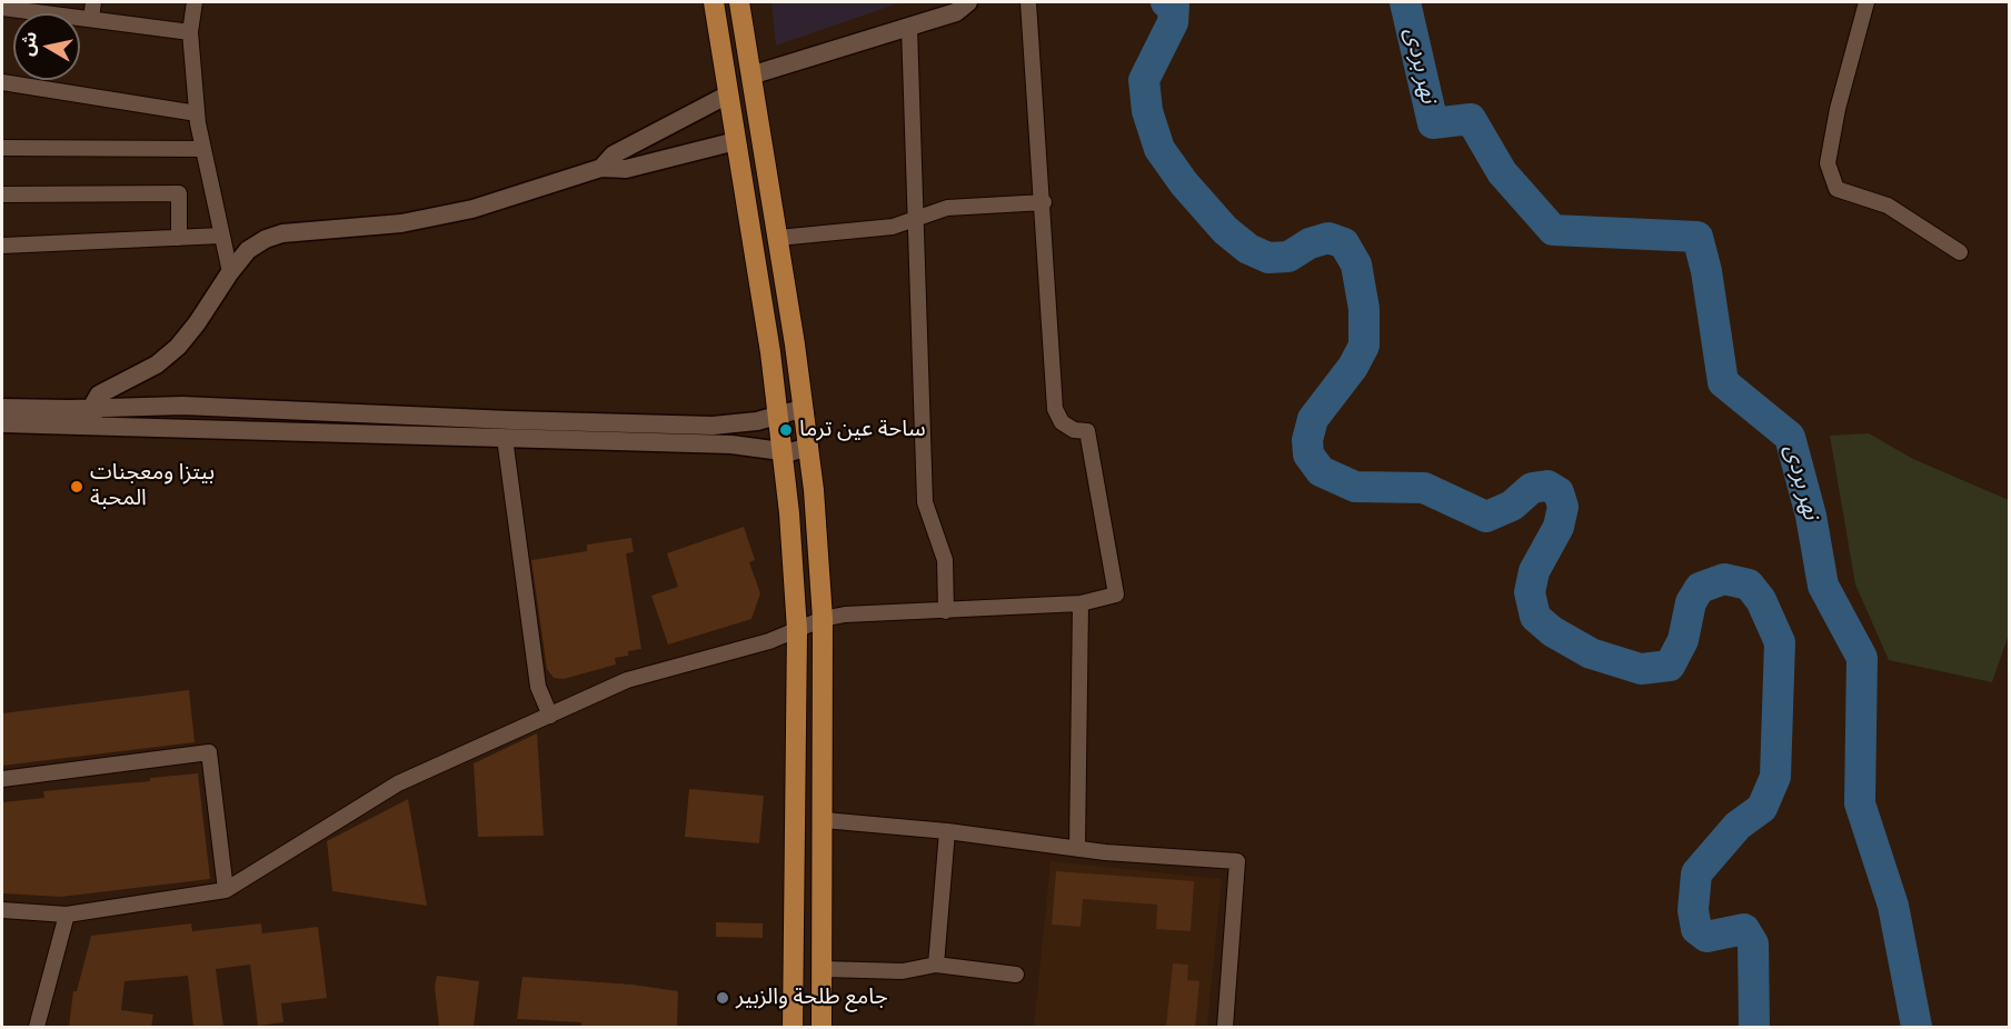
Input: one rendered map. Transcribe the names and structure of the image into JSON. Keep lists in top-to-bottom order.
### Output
{
  "water": ["نهر بردى"],
  "places": ["ساحة عين ترما", "بيتزا ومعجنات المحبة", "جامع طلحة والزبير"],
  "north": "left"
}
